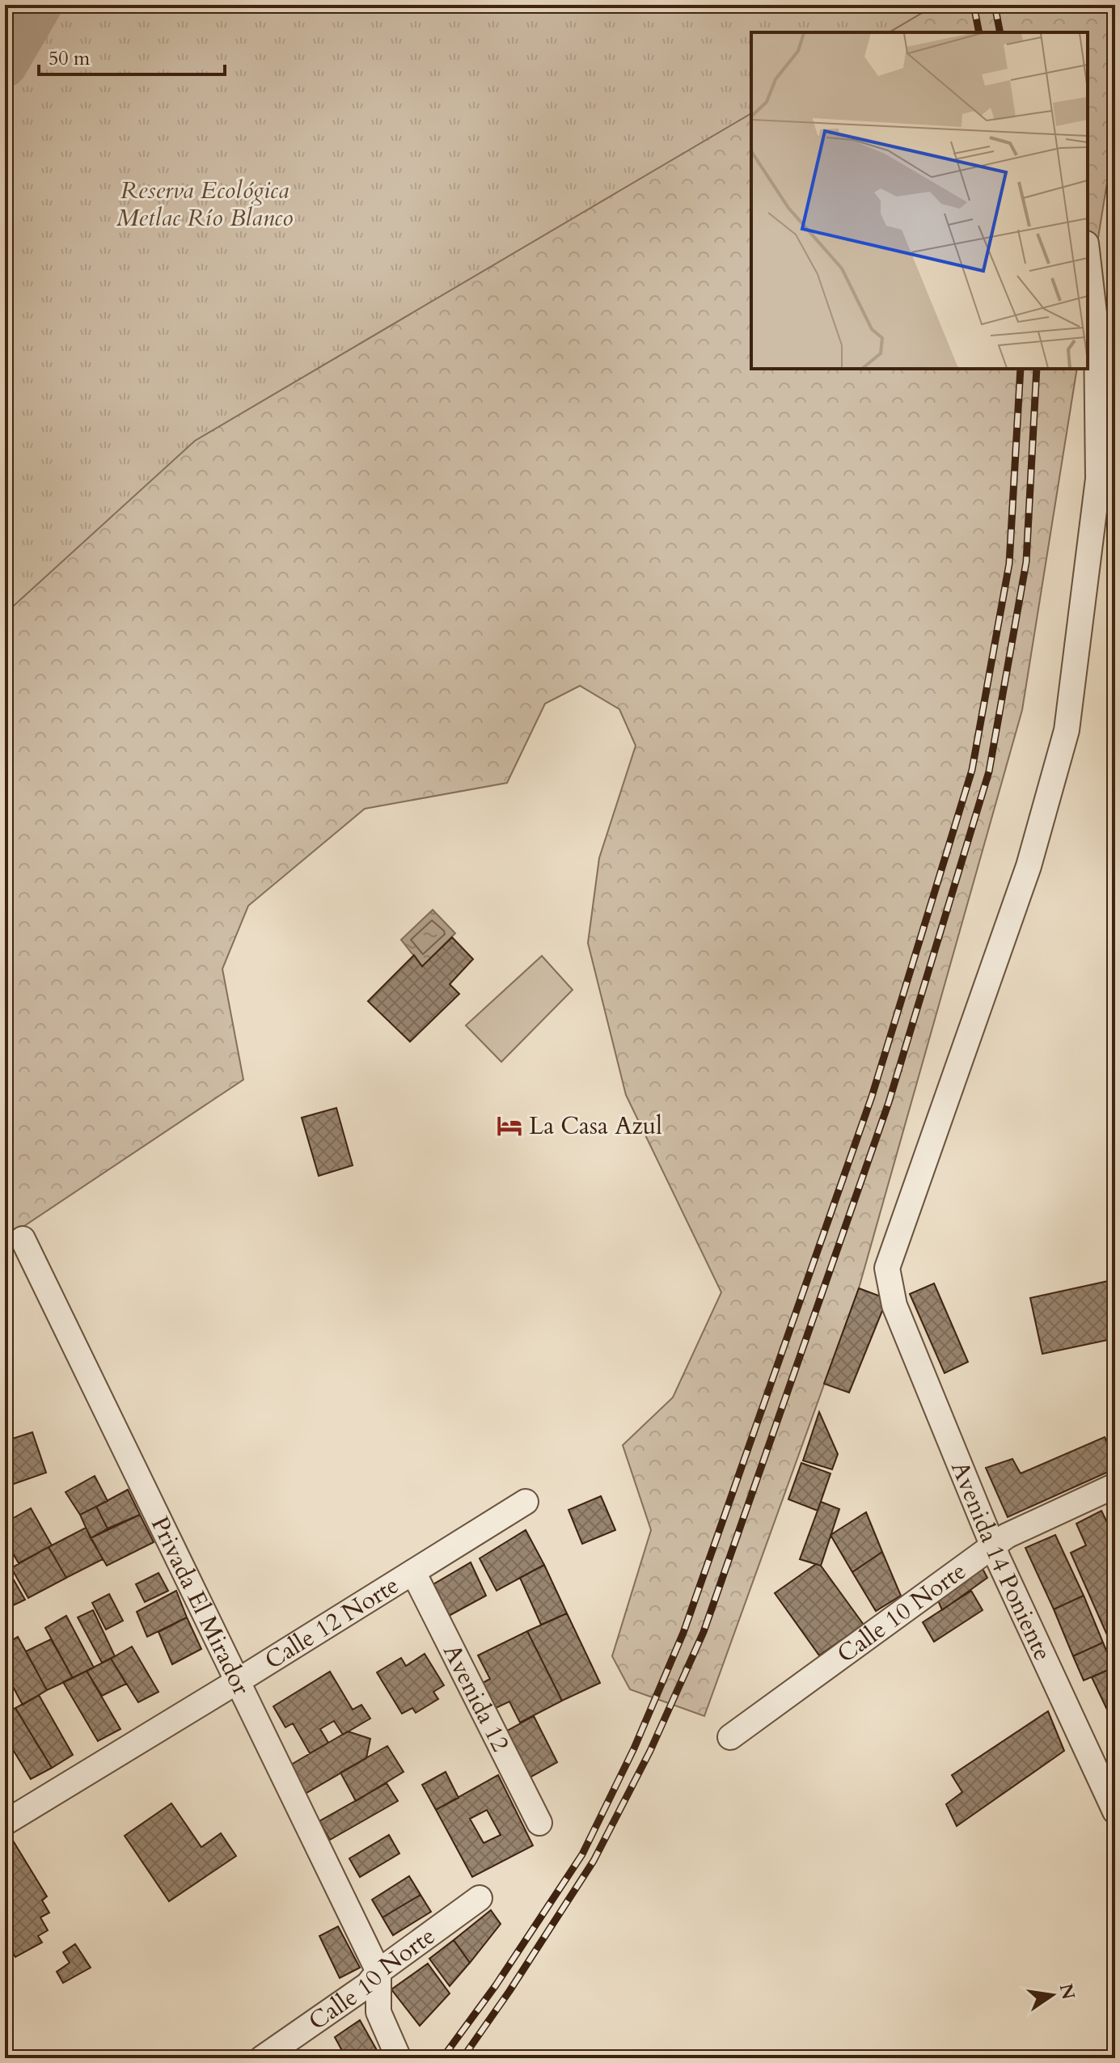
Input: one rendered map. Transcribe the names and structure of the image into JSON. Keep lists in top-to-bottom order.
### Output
{
  "streets": {
    "street": [
      "Avenida 14 Poniente",
      "Privada El Mirador",
      "Calle 10 Norte",
      "Calle 12 Norte",
      "Avenida 12"
    ]
  },
  "crossings": [
    ["Avenida 14 Poniente", "Calle 10 Norte"],
    ["Privada El Mirador", "Calle 10 Norte"],
    ["Privada El Mirador", "Calle 12 Norte"],
    ["Calle 12 Norte", "Avenida 12"]
  ],
  "parks": ["Reserva Ecológica Metlac Río Blanco"],
  "places": {
    "hotel": ["La Casa Azul"]
  },
  "scale_bar": "50 m",
  "north": "right"
}
